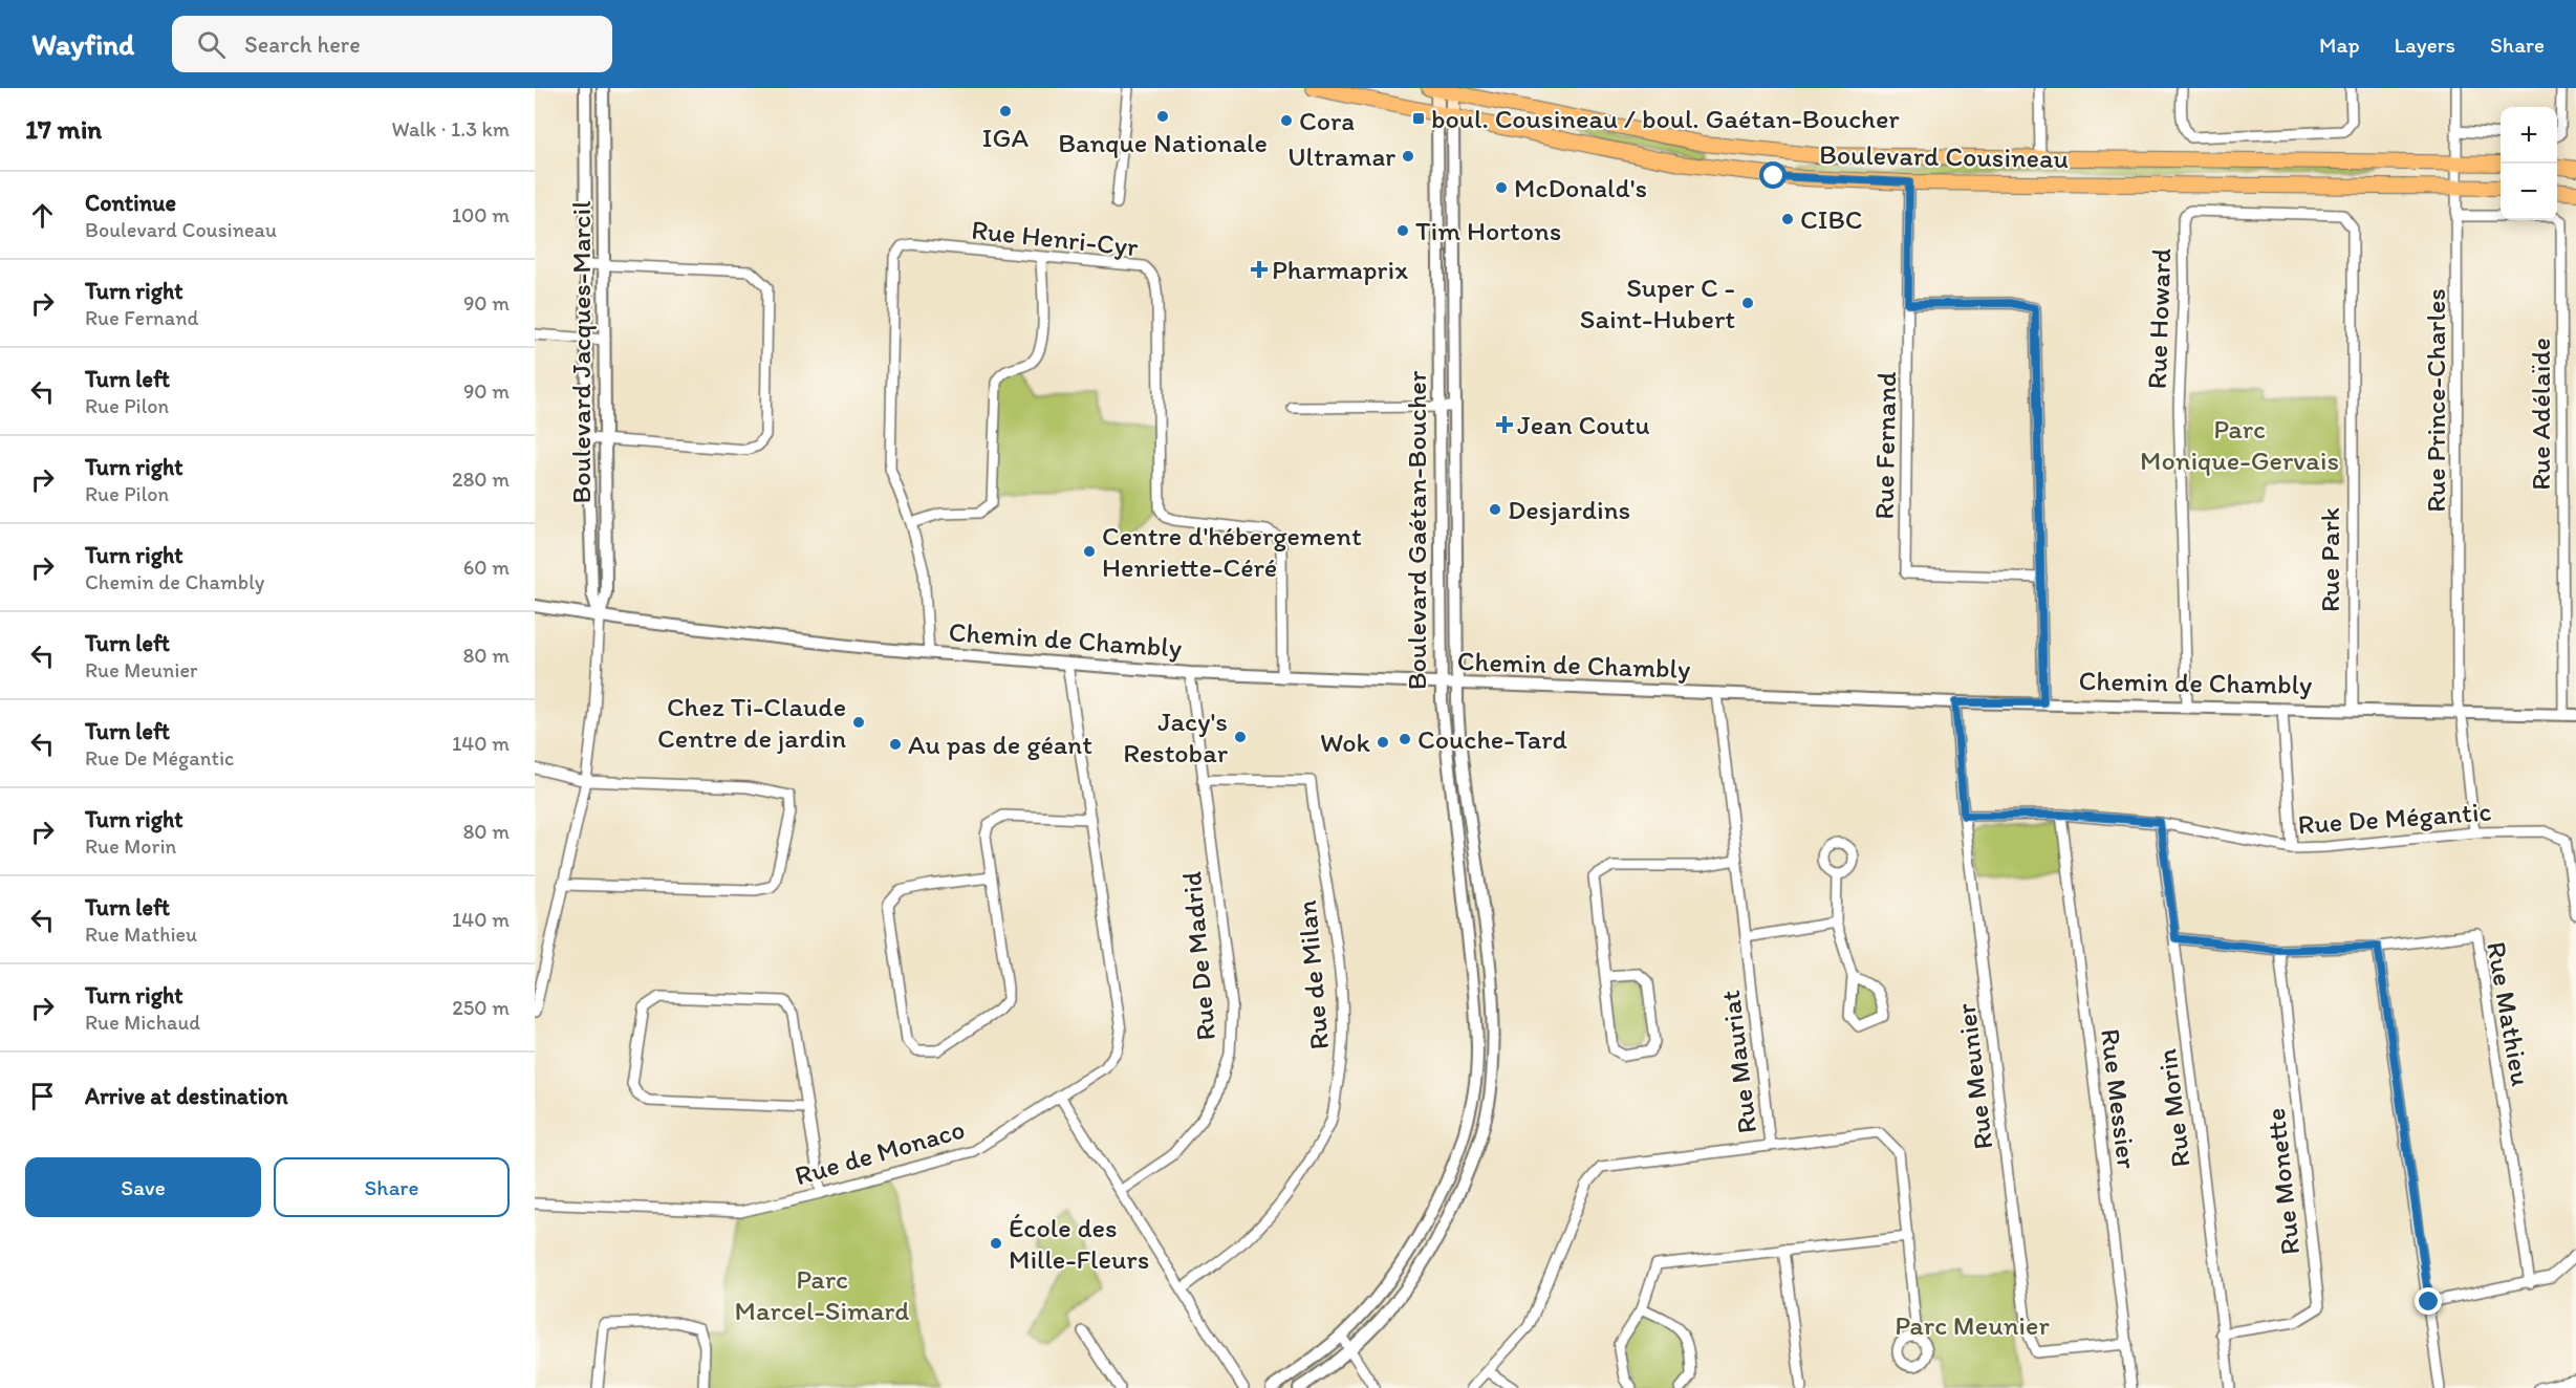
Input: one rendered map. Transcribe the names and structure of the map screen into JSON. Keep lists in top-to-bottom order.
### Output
{
  "streets": {
    "main road": ["Boulevard Cousineau", "Boulevard Gaétan-Boucher"],
    "street": [
      "Rue Henri-Cyr",
      "Rue Howard",
      "Boulevard Jacques-Marcil",
      "Rue Prince-Charles",
      "Rue Adélaïde",
      "Rue Fernand",
      "Rue Park",
      "Chemin de Chambly",
      "Rue De Mégantic",
      "Rue De Madrid",
      "Rue de Milan",
      "Rue Mathieu",
      "Rue Mauriat",
      "Rue Meunier",
      "Rue Messier",
      "Rue Morin",
      "Rue de Monaco",
      "Rue Monette"
    ]
  },
  "crossings": [
    ["Boulevard Cousineau", "Rue Prince-Charles"],
    ["Boulevard Cousineau", "Rue Fernand"],
    ["Boulevard Cousineau", "Boulevard Gaétan-Boucher"],
    ["Rue Henri-Cyr", "Chemin de Chambly"],
    ["Rue Howard", "Rue Park"],
    ["Rue Howard", "Chemin de Chambly"],
    ["Boulevard Jacques-Marcil", "Chemin de Chambly"],
    ["Rue Prince-Charles", "Rue Adélaïde"],
    ["Rue Prince-Charles", "Chemin de Chambly"],
    ["Rue Prince-Charles", "Rue De Mégantic"],
    ["Rue Adélaïde", "Chemin de Chambly"],
    ["Boulevard Gaétan-Boucher", "Chemin de Chambly"],
    ["Rue Park", "Chemin de Chambly"],
    ["Chemin de Chambly", "Rue De Madrid"],
    ["Chemin de Chambly", "Rue Mauriat"],
    ["Chemin de Chambly", "Rue Meunier"],
    ["Chemin de Chambly", "Rue de Monaco"],
    ["Rue De Mégantic", "Rue Meunier"],
    ["Rue De Mégantic", "Rue Messier"],
    ["Rue De Mégantic", "Rue Morin"],
    ["Rue De Madrid", "Rue de Milan"],
    ["Rue Mathieu", "Rue Morin"],
    ["Rue Mathieu", "Rue Monette"],
    ["Rue Meunier", "Rue Messier"],
    ["Rue Morin", "Rue Monette"]
  ],
  "parks": ["Parc Monique-Gervais", "Parc Marcel-Simard", "Parc Meunier"],
  "places": {
    "other": [
      "IGA",
      "Banque Nationale",
      "Cora",
      "Ultramar",
      "McDonald's",
      "CIBC",
      "Tim Hortons",
      "Super C - Saint-Hubert",
      "Desjardins",
      "Centre d'hébergement Henriette-Céré",
      "Chez Ti-Claude Centre de jardin",
      "Jacy's Restobar",
      "Couche-Tard",
      "Wok",
      "Au pas de géant",
      "École des Mille-Fleurs"
    ],
    "transit": ["boul. Cousineau / boul. Gaétan-Boucher"],
    "health": ["Pharmaprix", "Jean Coutu"]
  },
  "page": {
    "header": "Wayfind",
    "search": "Search here",
    "nav": ["Map", "Layers", "Share"],
    "heading": ["17 min", "Walk · 1.3 km"],
    "map_buttons": ["+", "−"],
    "list": [
      ["Continue", "Boulevard Cousineau", "100 m"],
      ["Turn right", "Rue Fernand", "90 m"],
      ["Turn left", "Rue Pilon", "90 m"],
      ["Turn right", "Rue Pilon", "280 m"],
      ["Turn right", "Chemin de Chambly", "60 m"],
      ["Turn left", "Rue Meunier", "80 m"],
      ["Turn left", "Rue De Mégantic", "140 m"],
      ["Turn right", "Rue Morin", "80 m"],
      ["Turn left", "Rue Mathieu", "140 m"],
      ["Turn right", "Rue Michaud", "250 m"],
      "Arrive at destination"
    ],
    "buttons": ["Save", "Share"]
  }
}
